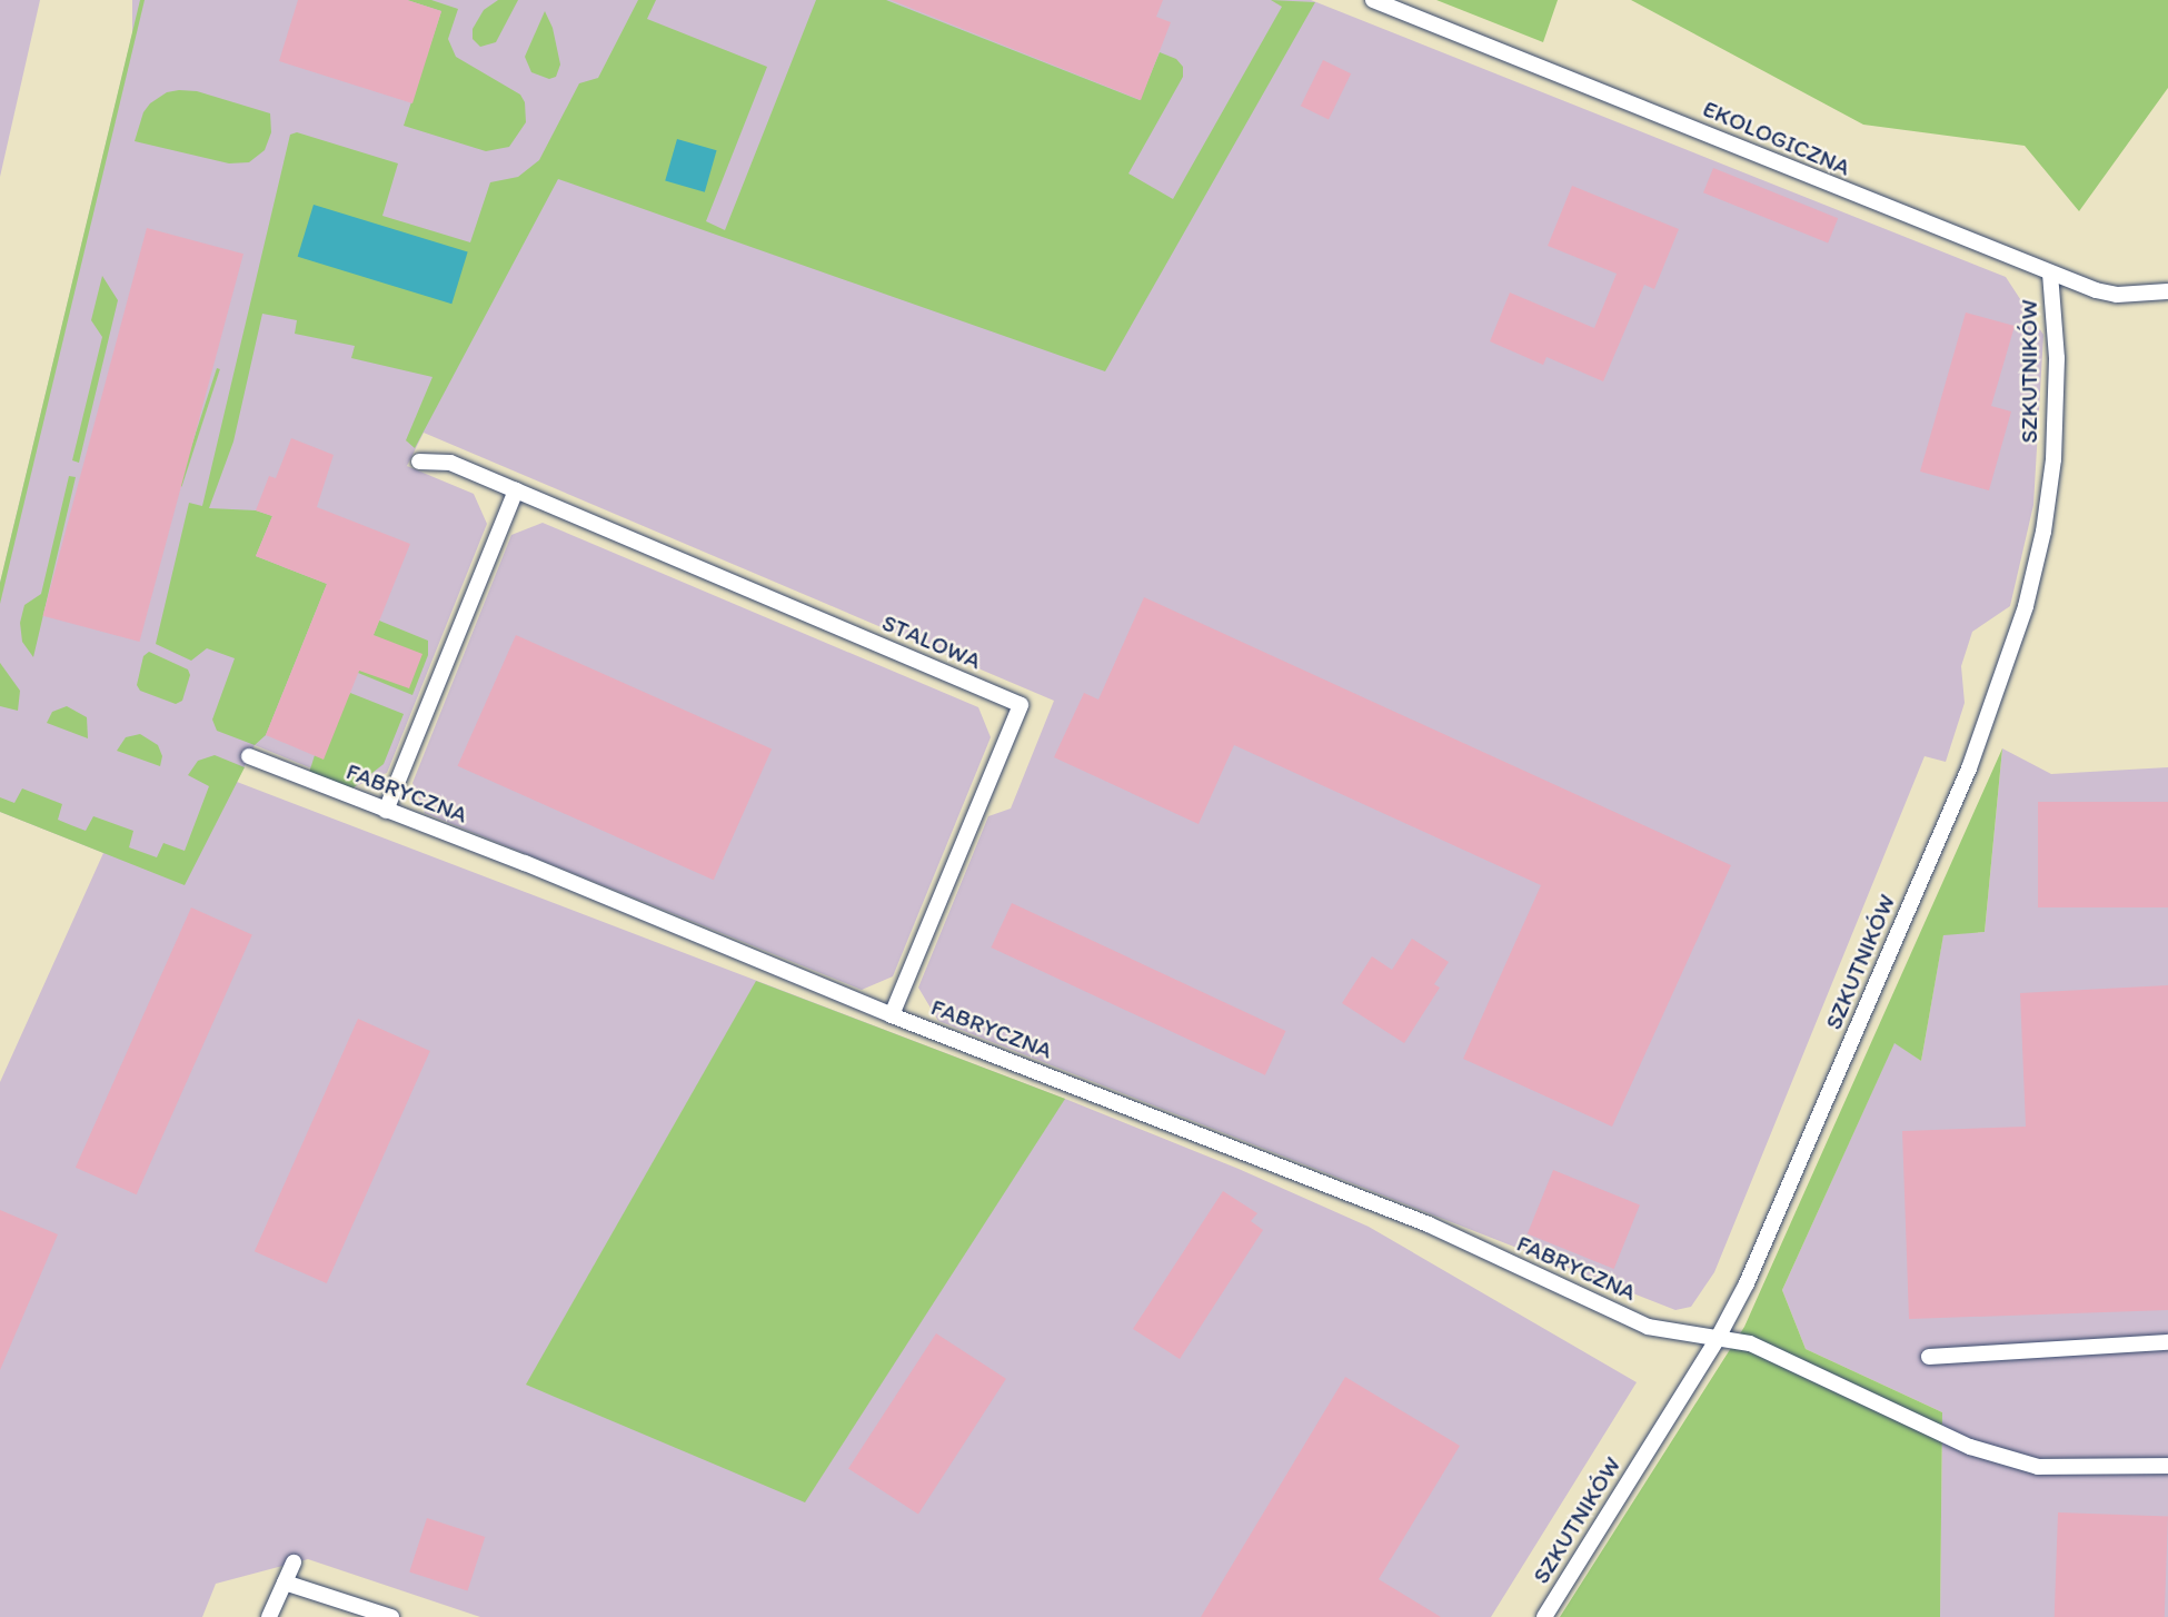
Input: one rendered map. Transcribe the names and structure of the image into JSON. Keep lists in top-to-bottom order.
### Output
{
  "streets": {
    "lane": [
      "EKOLOGICZNA",
      "SZKUTNIKÓW",
      "STALOWA",
      "FABRYCZNA"
    ]
  },
  "crossings": [
    ["EKOLOGICZNA", "SZKUTNIKÓW"],
    ["SZKUTNIKÓW", "FABRYCZNA"],
    ["STALOWA", "FABRYCZNA"]
  ]
}
